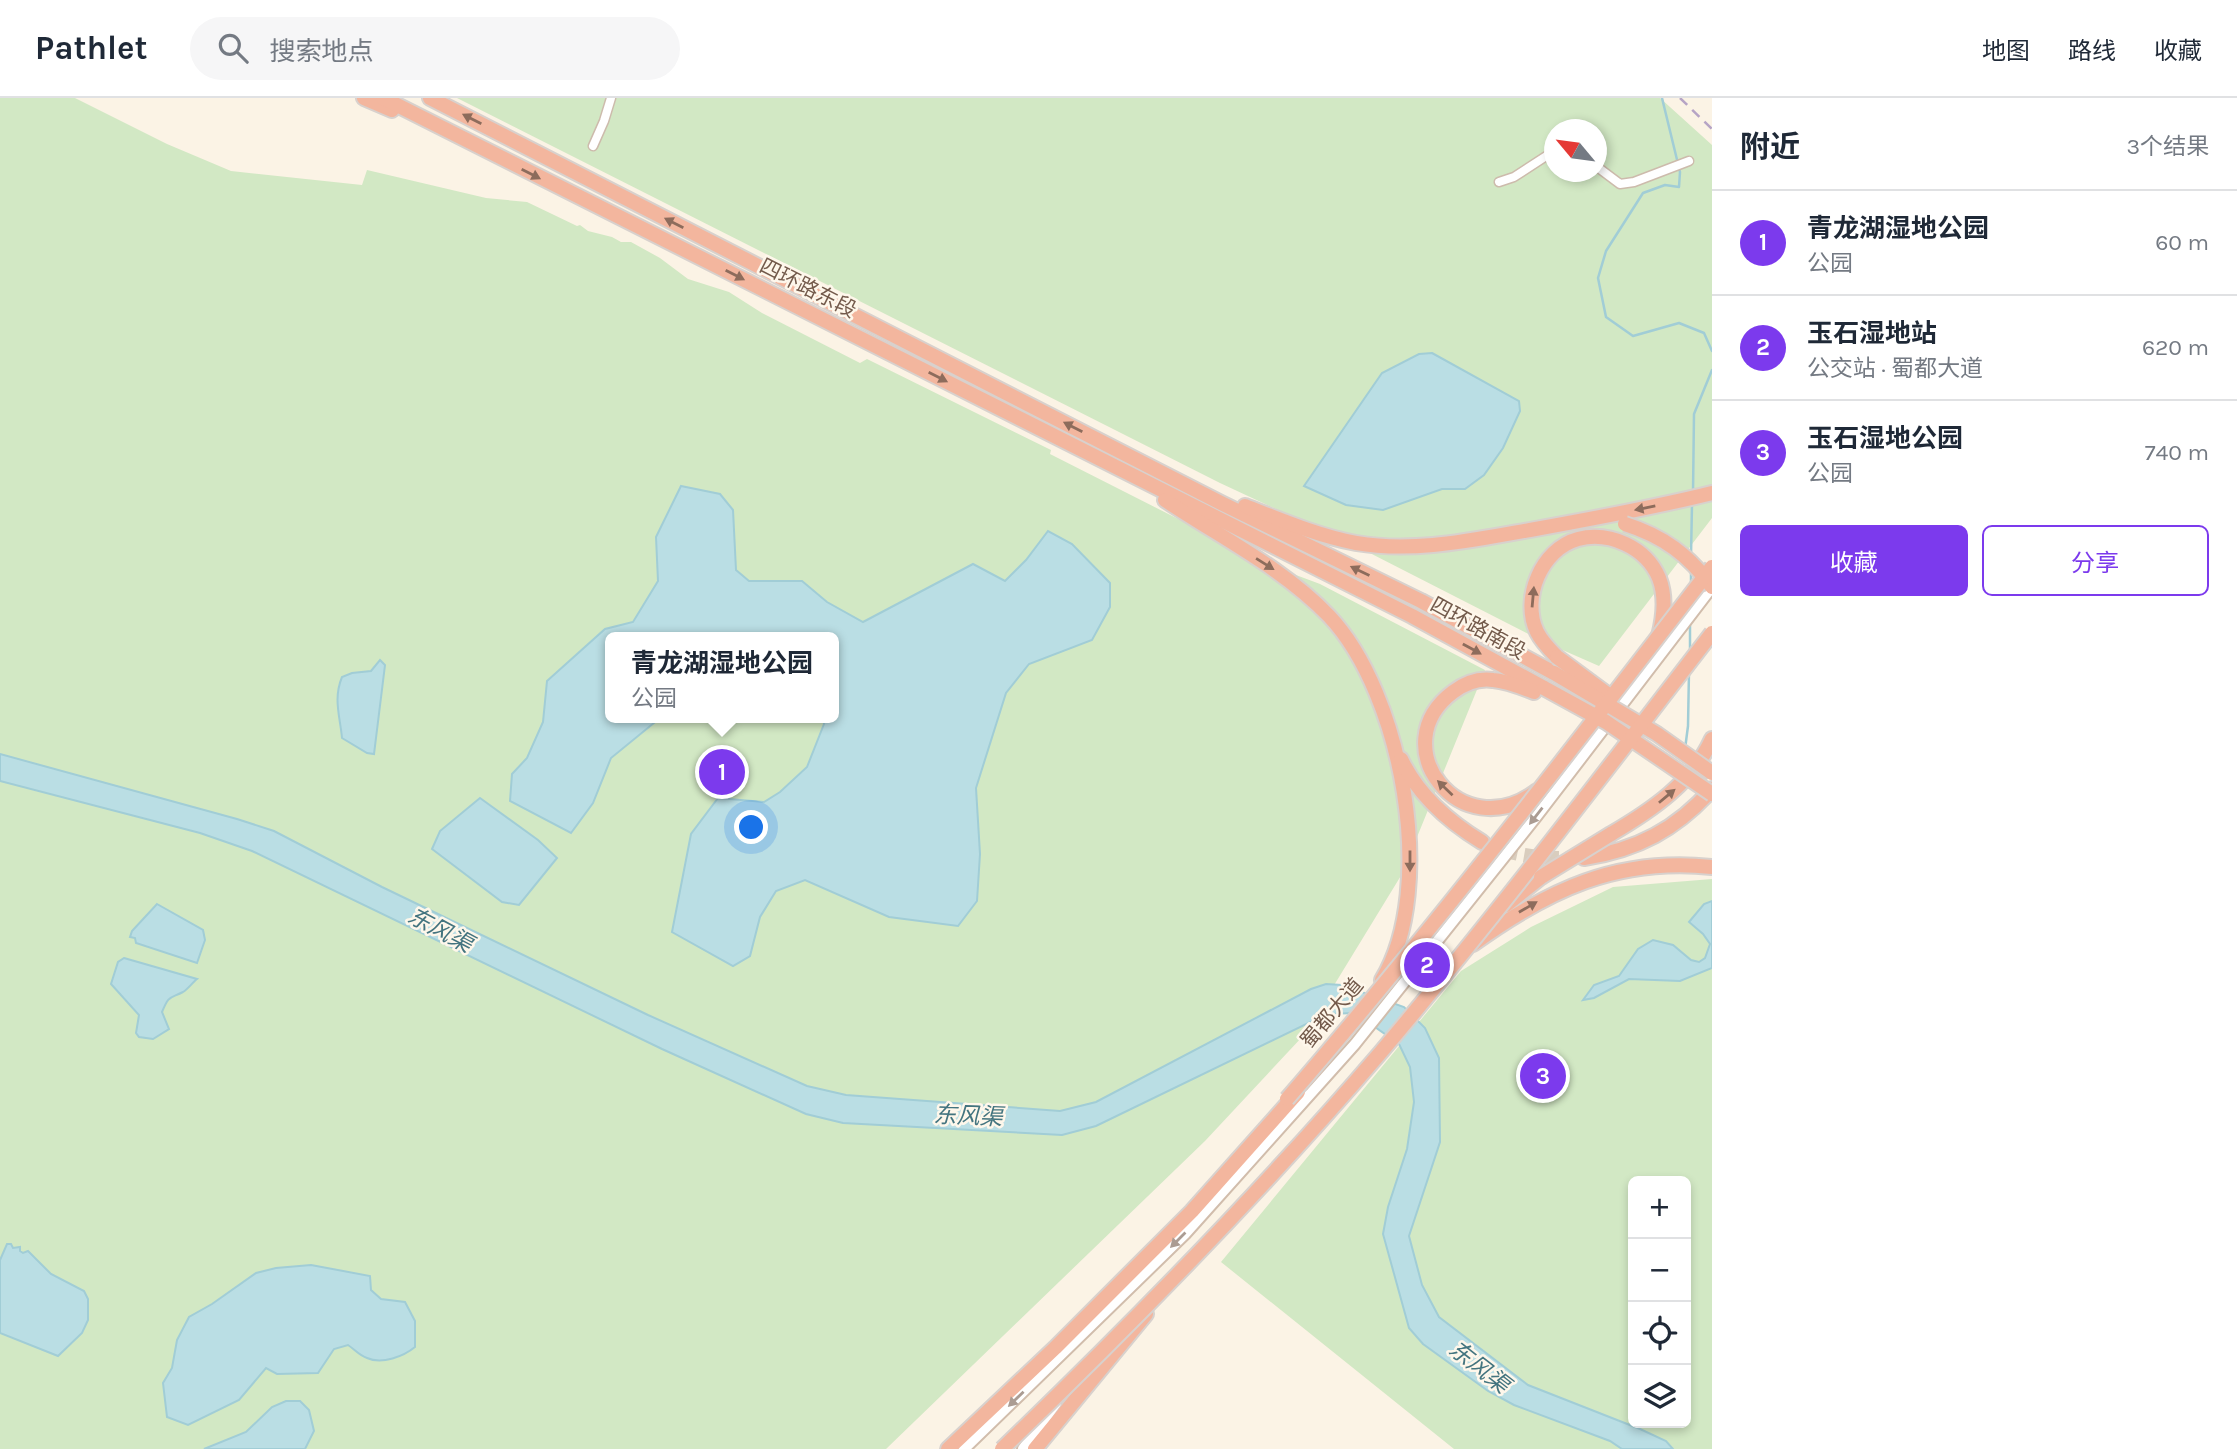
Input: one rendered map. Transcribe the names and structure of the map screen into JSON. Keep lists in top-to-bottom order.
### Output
{
  "streets": {
    "highway": ["四环路东段", "四环路南段", "蜀都大道"]
  },
  "crossings": [
    ["四环路东段", "四环路南段"]
  ],
  "water": ["东风渠"],
  "north": "top left",
  "page": {
    "header": "Pathlet",
    "search": "搜索地点",
    "nav": ["地图", "路线", "收藏"],
    "heading": ["附近", "3个结果"],
    "list": [
      {
        "mark": "1",
        "name": "青龙湖湿地公园",
        "note": "公园",
        "value": "60 m"
      },
      {
        "mark": "2",
        "name": "玉石湿地站",
        "note": "公交站 · 蜀都大道",
        "value": "620 m"
      },
      {
        "mark": "3",
        "name": "玉石湿地公园",
        "note": "公园",
        "value": "740 m"
      }
    ],
    "buttons": ["收藏", "分享"],
    "popup": ["青龙湖湿地公园", "公园"],
    "pins": ["1", "2", "3"],
    "map_buttons": ["+", "−"]
  }
}
